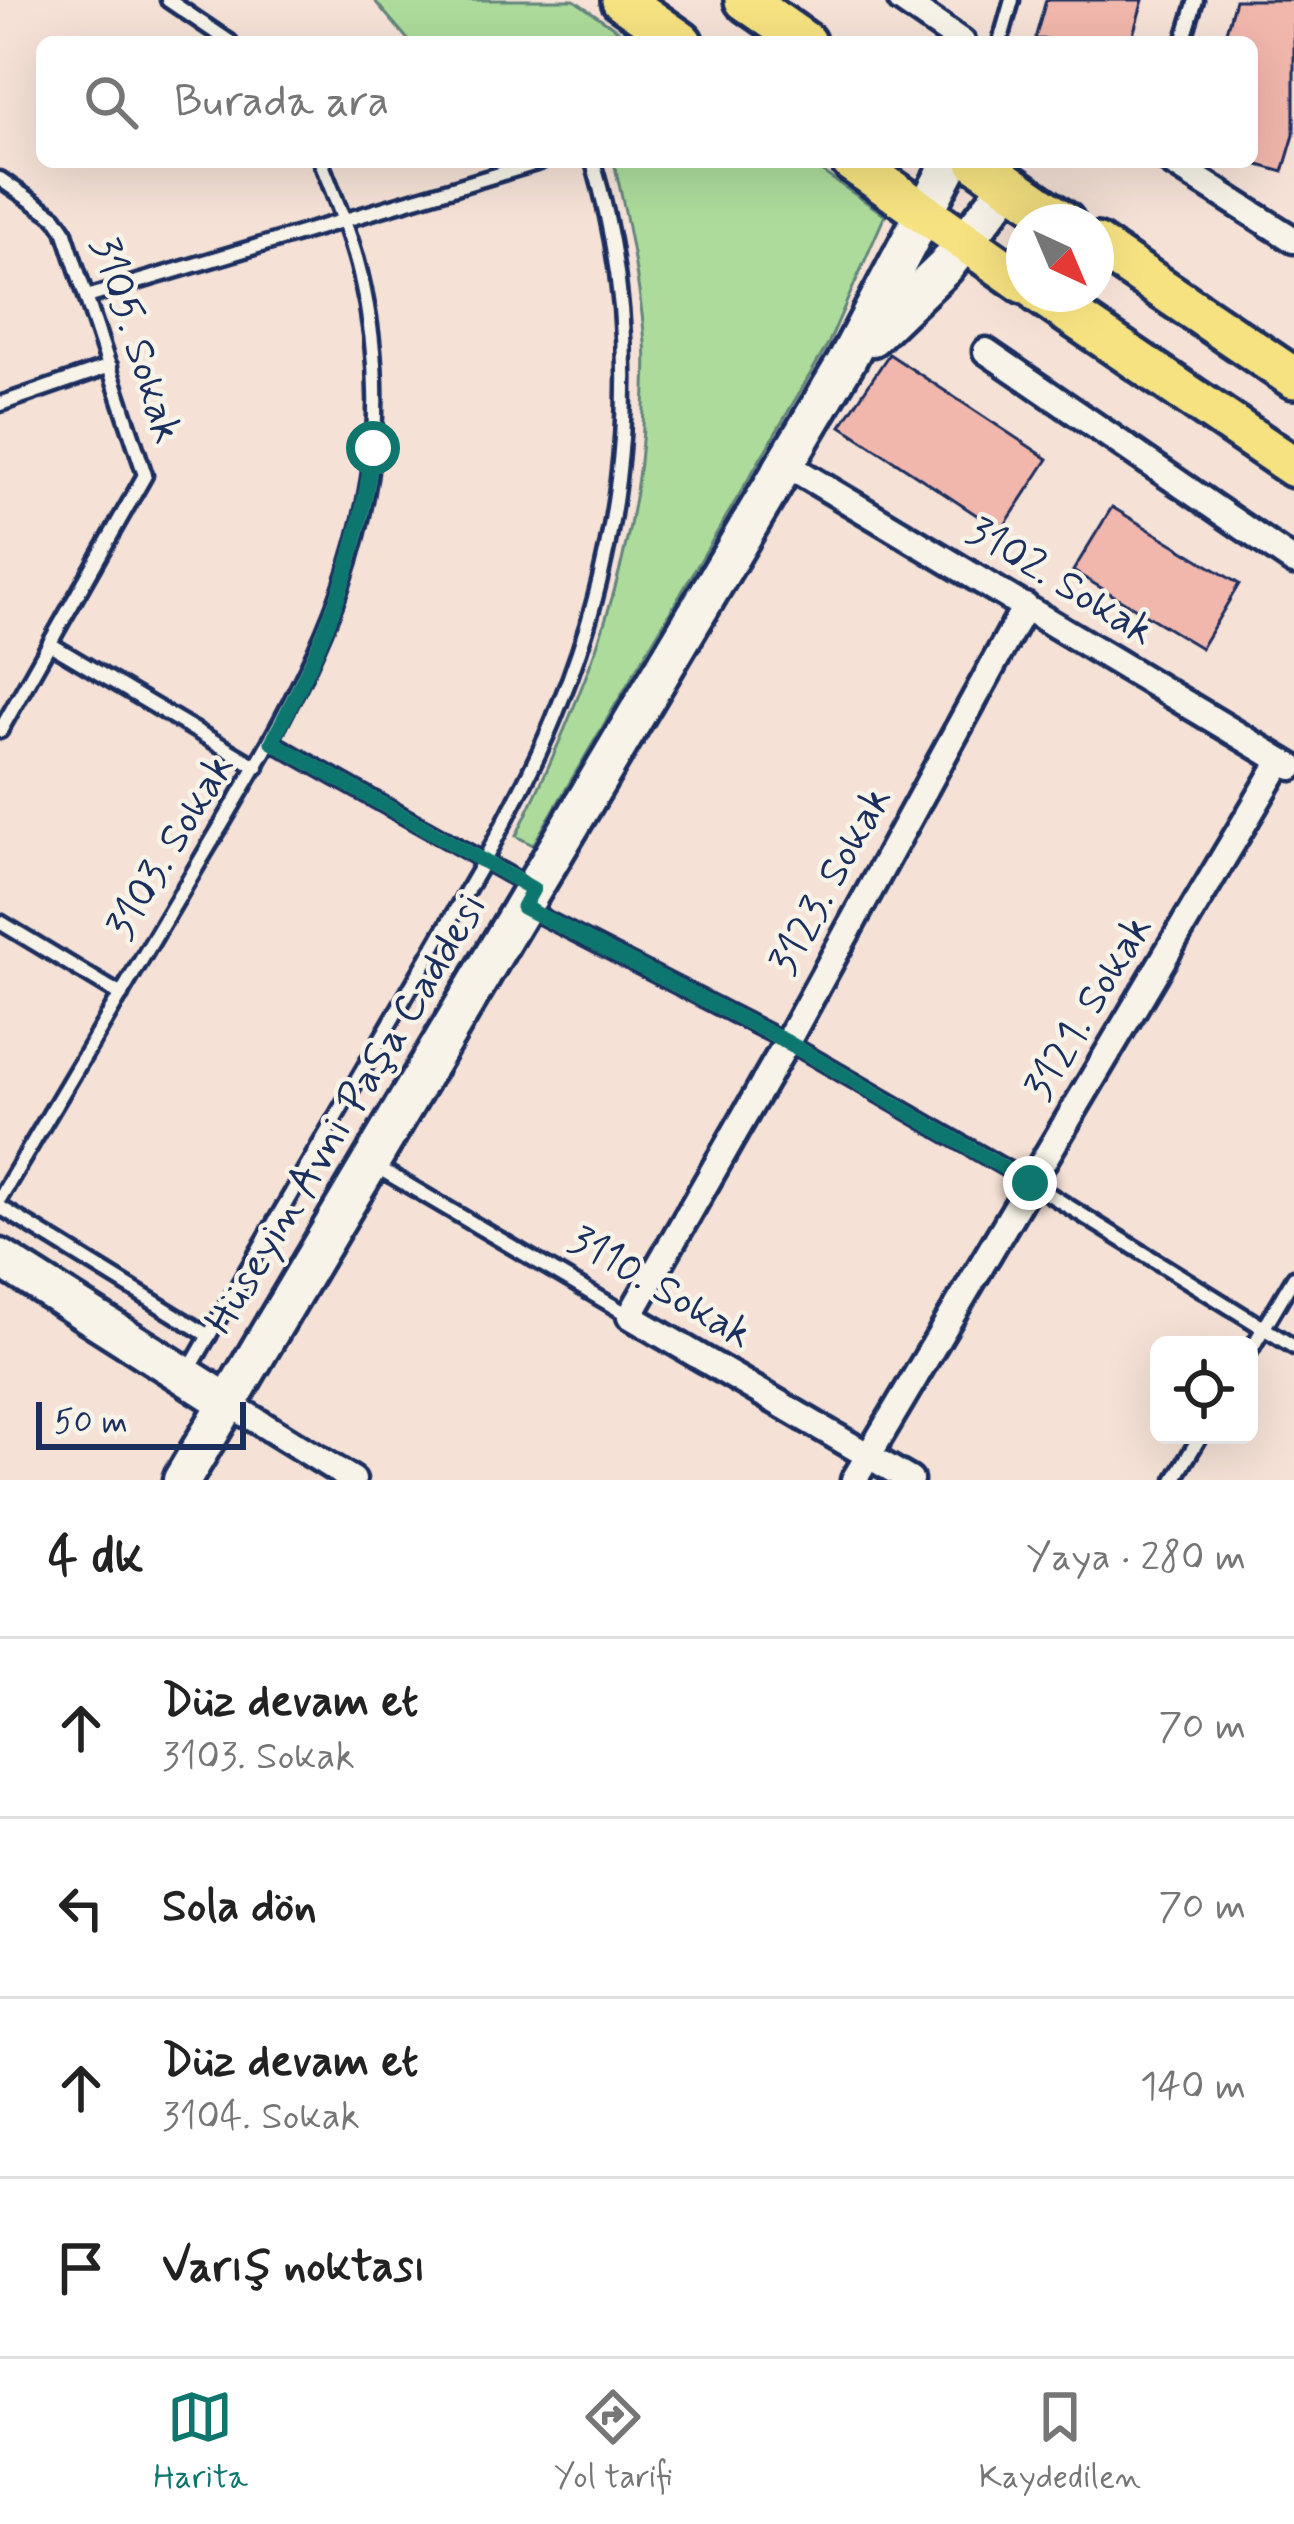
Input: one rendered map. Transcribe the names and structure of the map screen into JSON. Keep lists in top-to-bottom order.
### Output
{
  "streets": {
    "main road": ["Hüseyin Avni Paşa Caddesi"],
    "street": [
      "3102. Sokak",
      "3123. Sokak",
      "3121. Sokak",
      "3110. Sokak"
    ],
    "lane": ["3105. Sokak", "3103. Sokak"]
  },
  "crossings": [
    ["3102. Sokak", "3123. Sokak"],
    ["3102. Sokak", "3121. Sokak"],
    ["3102. Sokak", "Hüseyin Avni Paşa Caddesi"],
    ["3123. Sokak", "3110. Sokak"],
    ["3121. Sokak", "3110. Sokak"],
    ["Hüseyin Avni Paşa Caddesi", "3110. Sokak"]
  ],
  "scale_bar": "50 m",
  "north": "bottom right",
  "page": {
    "search": "Burada ara",
    "scale": "50 m",
    "heading": ["4 dk", "Yaya · 280 m"],
    "list": [
      ["Düz devam et", "3103. Sokak", "70 m"],
      ["Sola dön", "70 m"],
      ["Düz devam et", "3104. Sokak", "140 m"],
      "Varış noktası"
    ],
    "nav": ["Harita", "Yol tarifi", "Kaydedilen"]
  }
}
